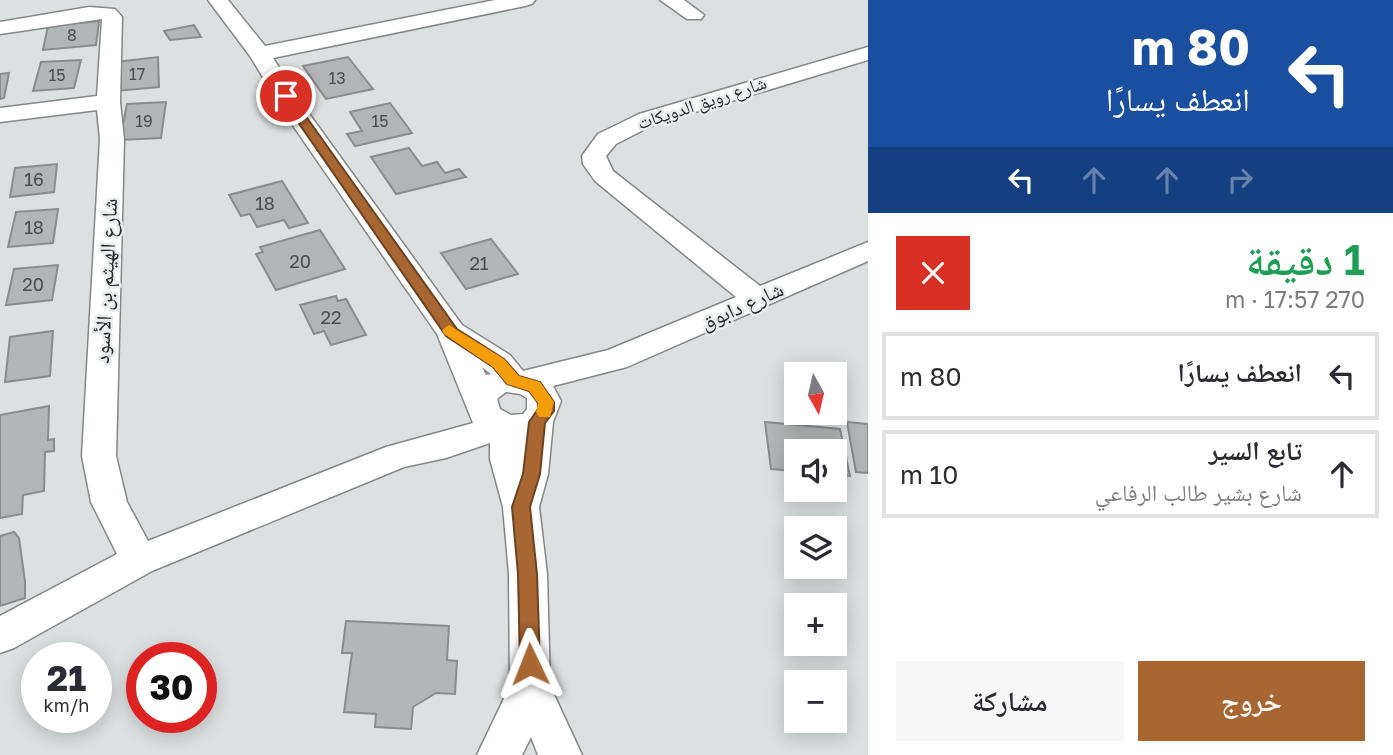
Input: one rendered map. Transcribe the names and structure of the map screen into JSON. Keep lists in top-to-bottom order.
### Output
{
  "streets": {
    "street": ["شارع رويق الدويكات", "شارع الهيثم بن الأسود", "شارع دابوق"]
  },
  "crossings": [
    ["شارع رويق الدويكات", "شارع دابوق"]
  ],
  "house_numbers": [
    "8",
    "17",
    "15",
    "13",
    "19",
    "15",
    "16",
    "18",
    "18",
    "20",
    "21",
    "20",
    "22"
  ],
  "north": "bottom",
  "page": {
    "turn": ["80 m", "انعطف يسارًا"],
    "heading": ["1 دقيقة", "270 m · 17:57"],
    "list": [
      {
        "name": "انعطف يسارًا",
        "value": "80 m"
      },
      {
        "name": "تابع السير",
        "note": "شارع بشير طالب الرفاعي",
        "value": "10 m"
      }
    ],
    "map_buttons": ["+", "−"],
    "speed": "21 km/h",
    "limit": "30",
    "buttons": ["خروج", "مشاركة"]
  }
}
